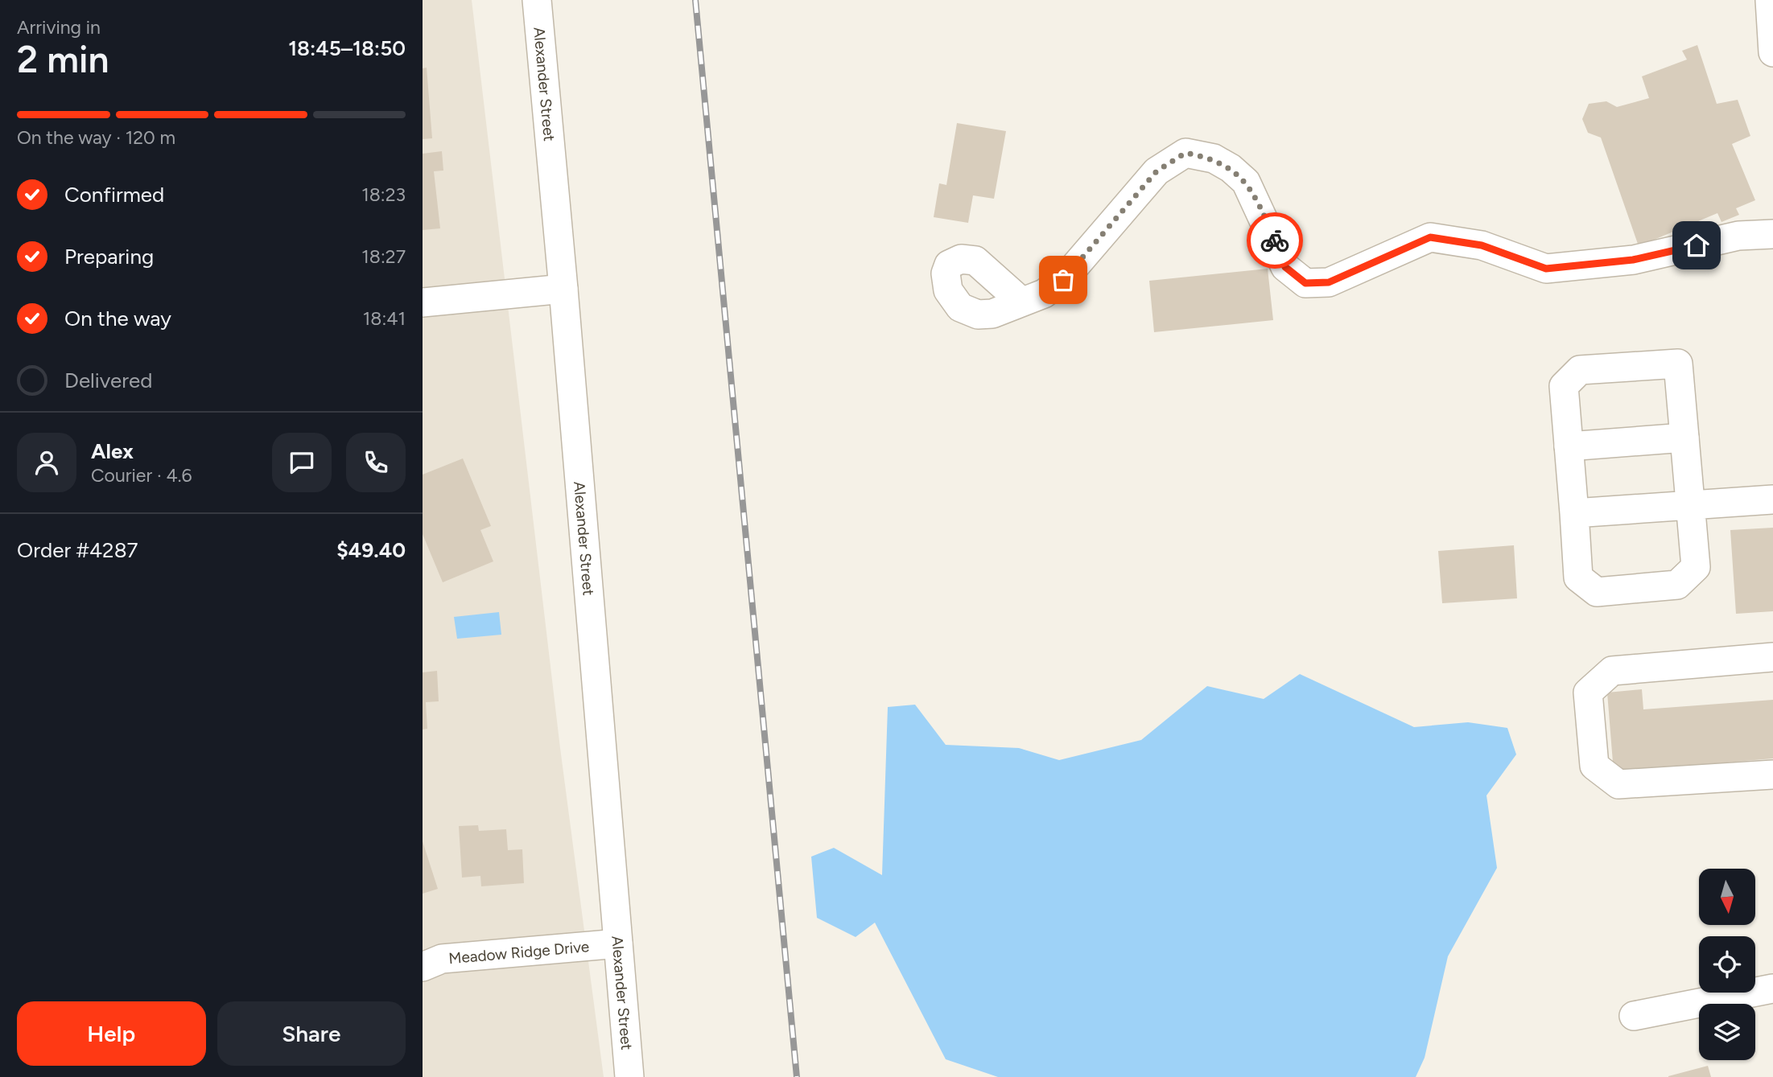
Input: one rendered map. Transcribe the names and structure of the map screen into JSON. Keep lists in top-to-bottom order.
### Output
{
  "streets": {
    "street": ["Alexander Street", "Meadow Ridge Drive"]
  },
  "crossings": [
    ["Alexander Street", "Meadow Ridge Drive"]
  ],
  "north": "bottom",
  "page": {
    "heading": ["2 min", "Arriving in", "18:45–18:50"],
    "panel": [
      "Alex",
      "Courier · 4.6",
      "Order #4287",
      "$49.40"
    ],
    "bar": "On the way · 120 m",
    "list": [
      ["Confirmed", "18:23"],
      ["Preparing", "18:27"],
      ["On the way", "18:41"],
      "Delivered"
    ],
    "buttons": ["Help", "Share"]
  }
}
